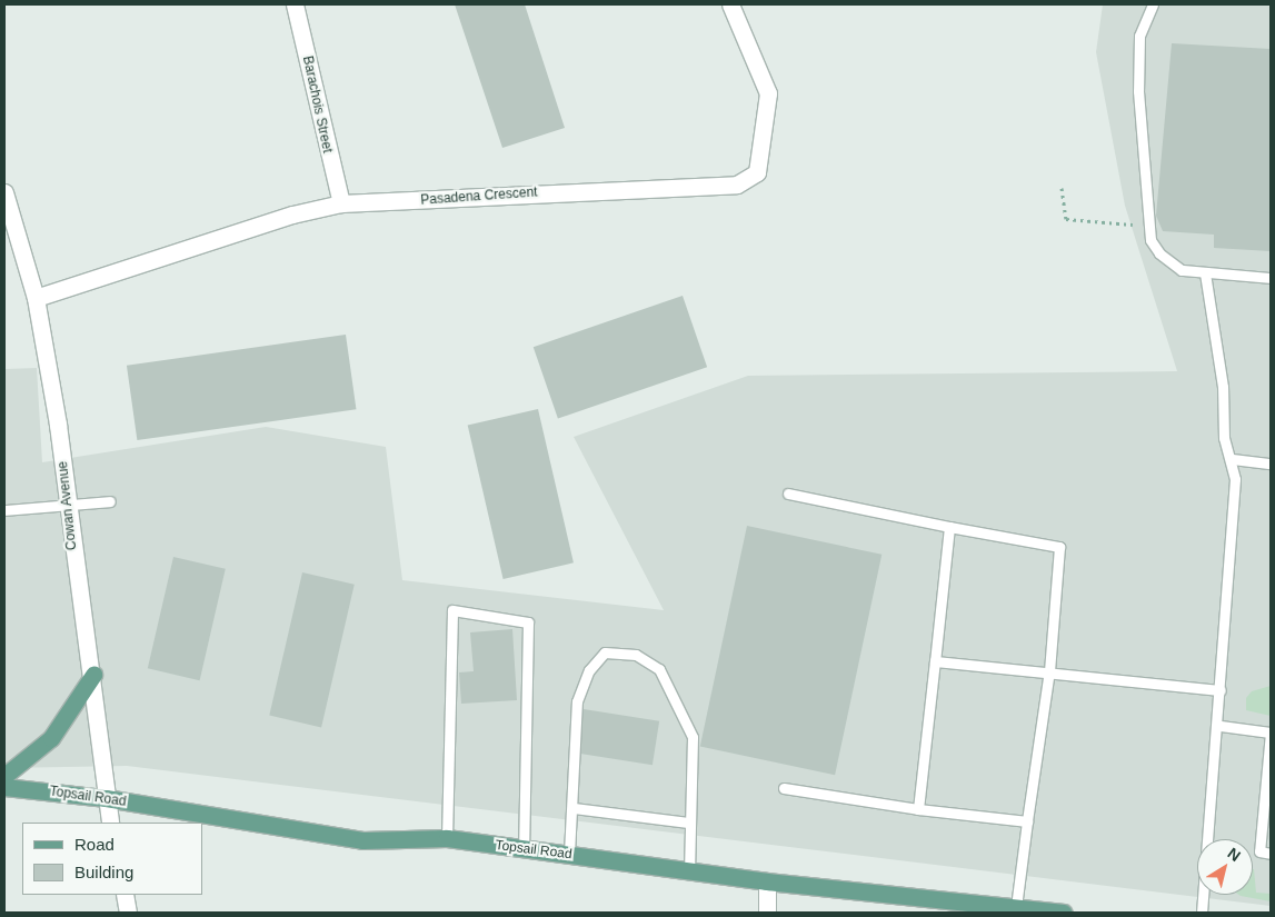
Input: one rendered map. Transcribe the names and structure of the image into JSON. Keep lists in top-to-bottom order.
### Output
{
  "streets": {
    "main road": ["Topsail Road"],
    "street": ["Barachois Street", "Pasadena Crescent", "Cowan Avenue"]
  },
  "crossings": [
    ["Barachois Street", "Pasadena Crescent"],
    ["Pasadena Crescent", "Cowan Avenue"],
    ["Cowan Avenue", "Topsail Road"]
  ],
  "legend": ["Road", "Building"],
  "north": "top right"
}
